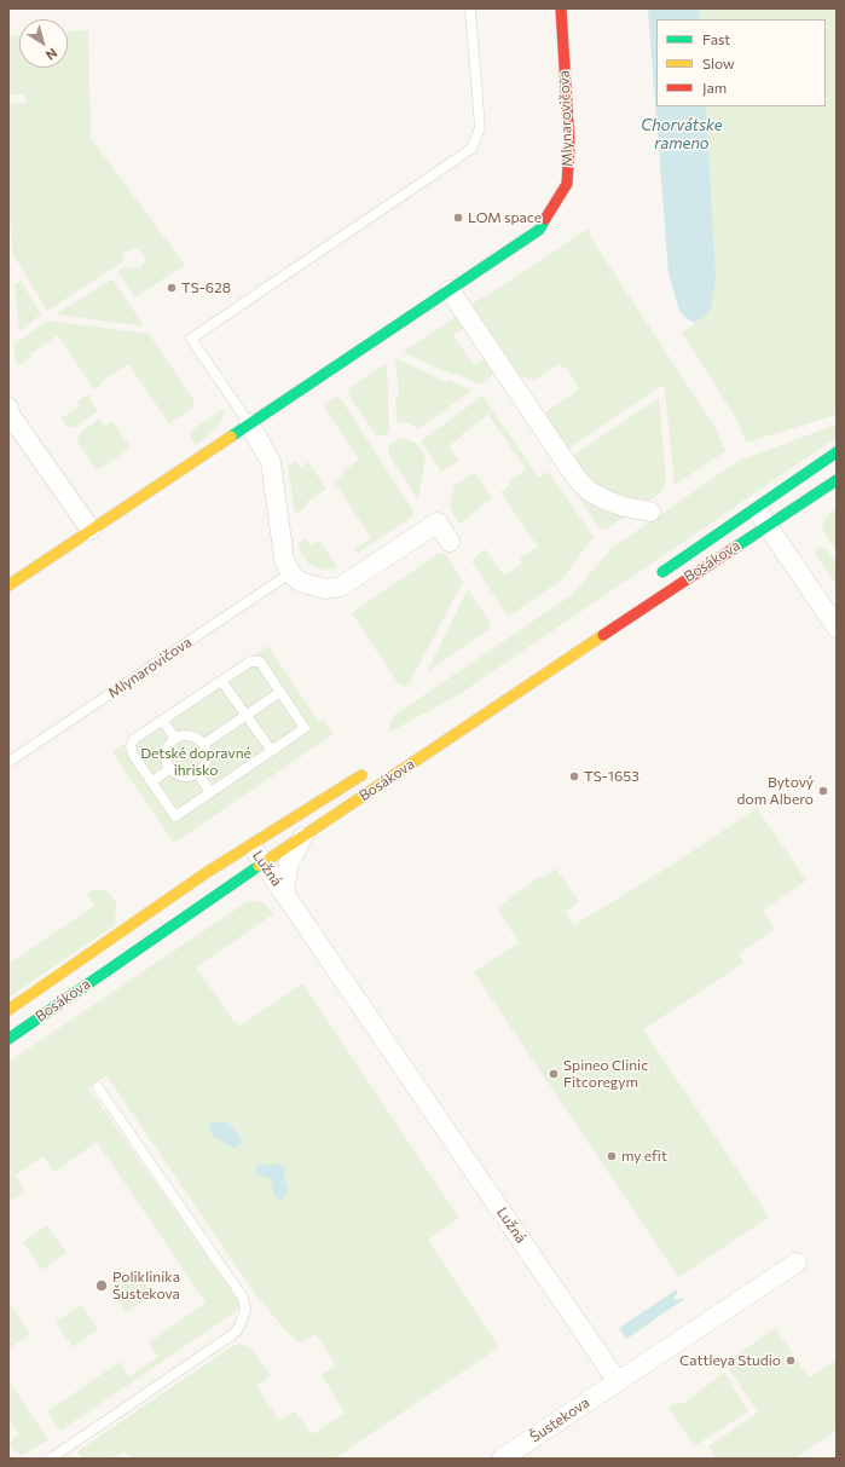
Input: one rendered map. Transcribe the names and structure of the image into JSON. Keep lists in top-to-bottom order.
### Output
{
  "streets": {
    "street": [
      "Mlynarovičova",
      "Bosákova",
      "Lužná",
      "Šustekova"
    ]
  },
  "crossings": [
    ["Bosákova", "Lužná"],
    ["Lužná", "Šustekova"]
  ],
  "water": ["Chorvátske rameno"],
  "parks": ["Detské dopravné ihrisko"],
  "places": [
    "LOM space",
    "TS-628",
    "TS-1653",
    "Bytový dom Albero",
    "Spineo Clinic Fitcoregym",
    "my efit",
    "Poliklinika Šustekova",
    "Cattleya Studio"
  ],
  "legend": ["Fast", "Slow", "Jam"],
  "north": "bottom right"
}
